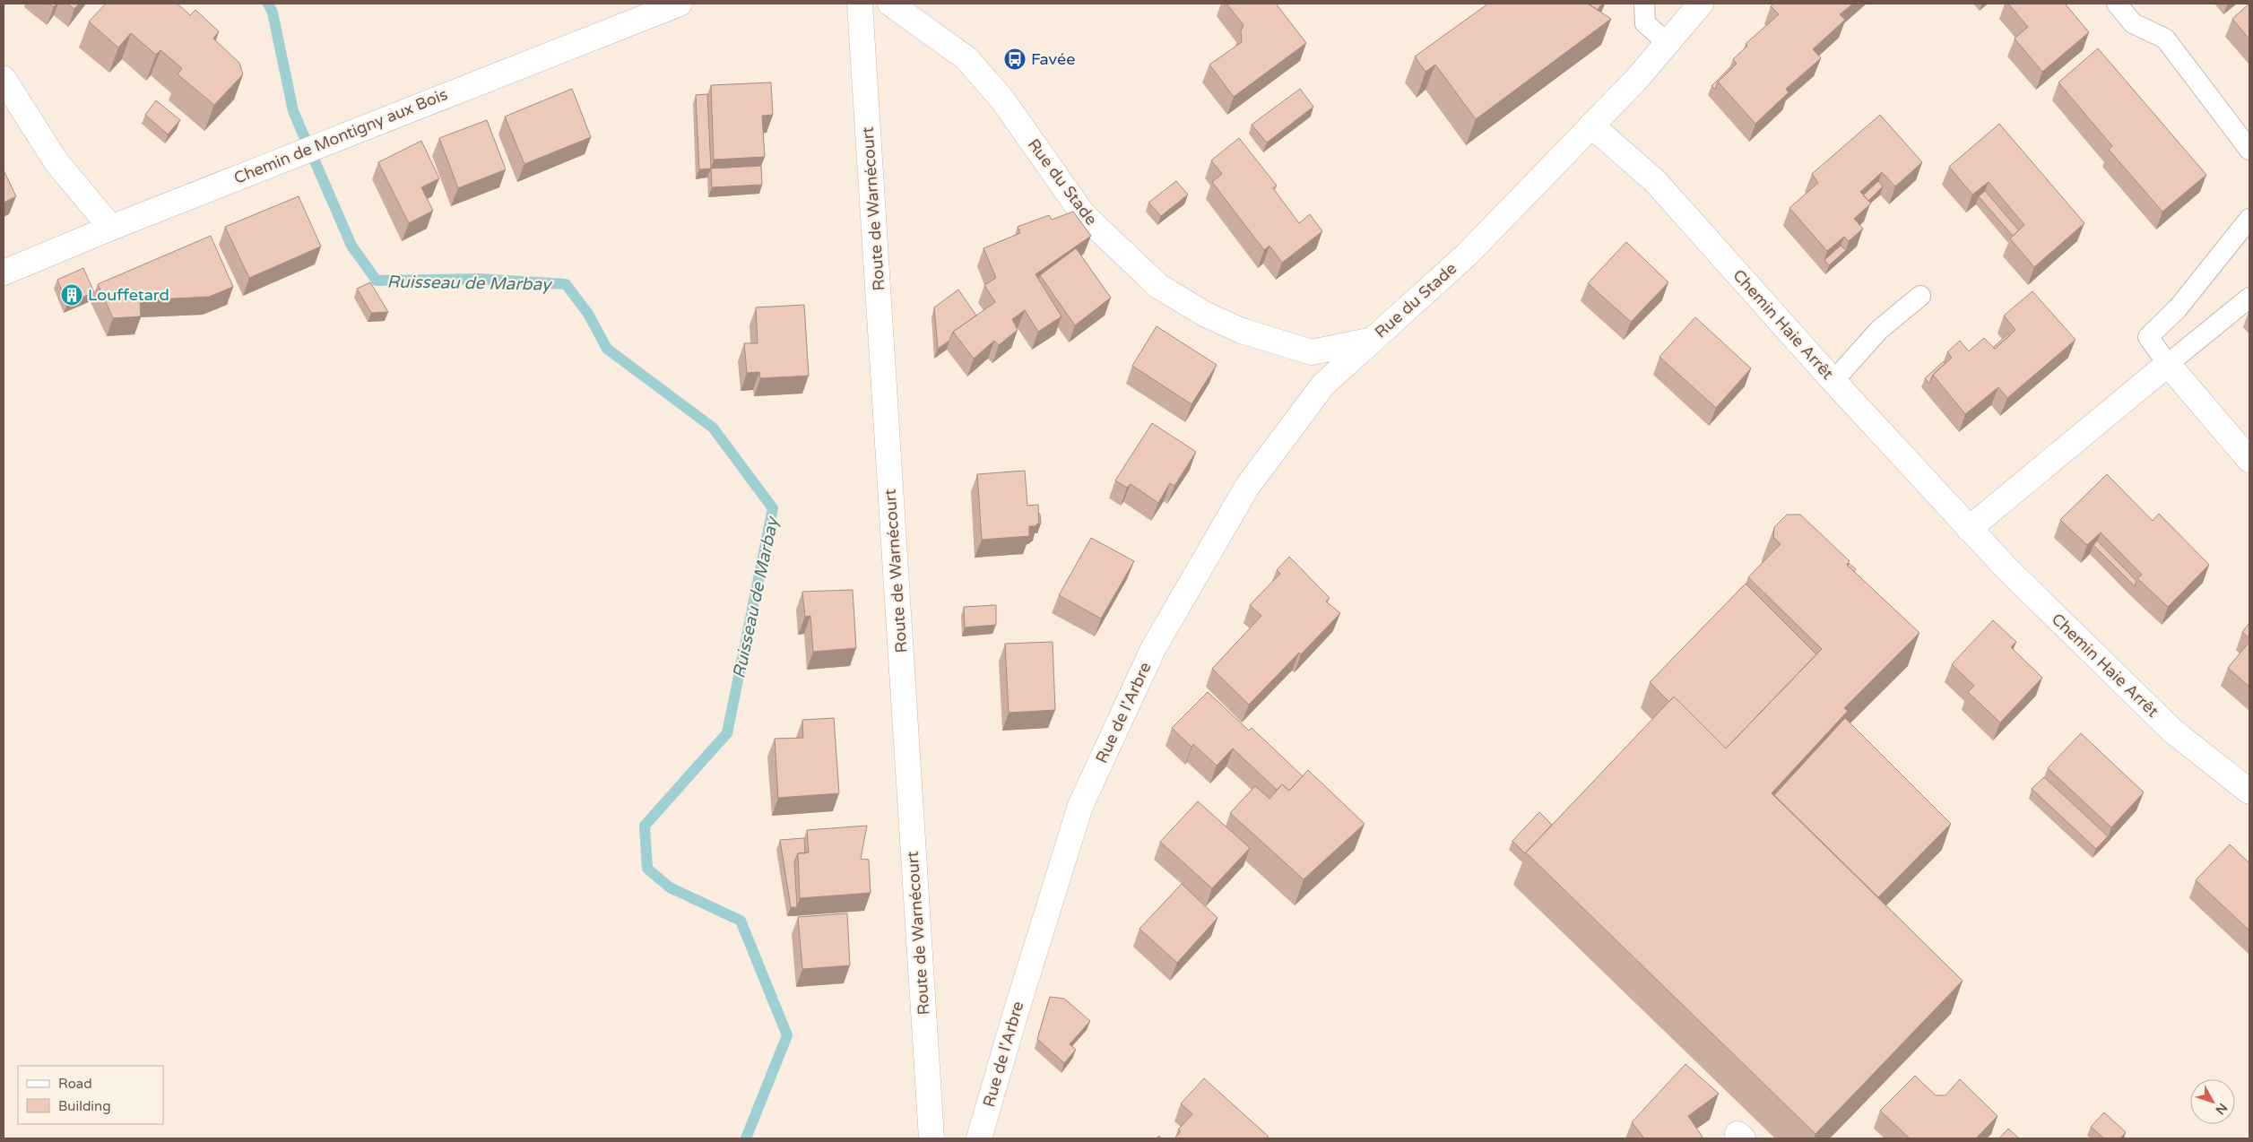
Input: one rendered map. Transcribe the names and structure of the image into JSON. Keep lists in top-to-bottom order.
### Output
{
  "streets": {
    "street": [
      "Chemin de Montigny aux Bois",
      "Rue du Stade",
      "Route de Warnécourt",
      "Chemin Haie Arrêt",
      "Rue de l'Arbre"
    ]
  },
  "crossings": [
    ["Rue du Stade", "Chemin Haie Arrêt"],
    ["Rue du Stade", "Rue de l'Arbre"]
  ],
  "water": ["Ruisseau de Marbay"],
  "places": {
    "bus stop": ["Favée"],
    "building": ["Louffetard"]
  },
  "legend": ["Road", "Building"],
  "north": "bottom right"
}
